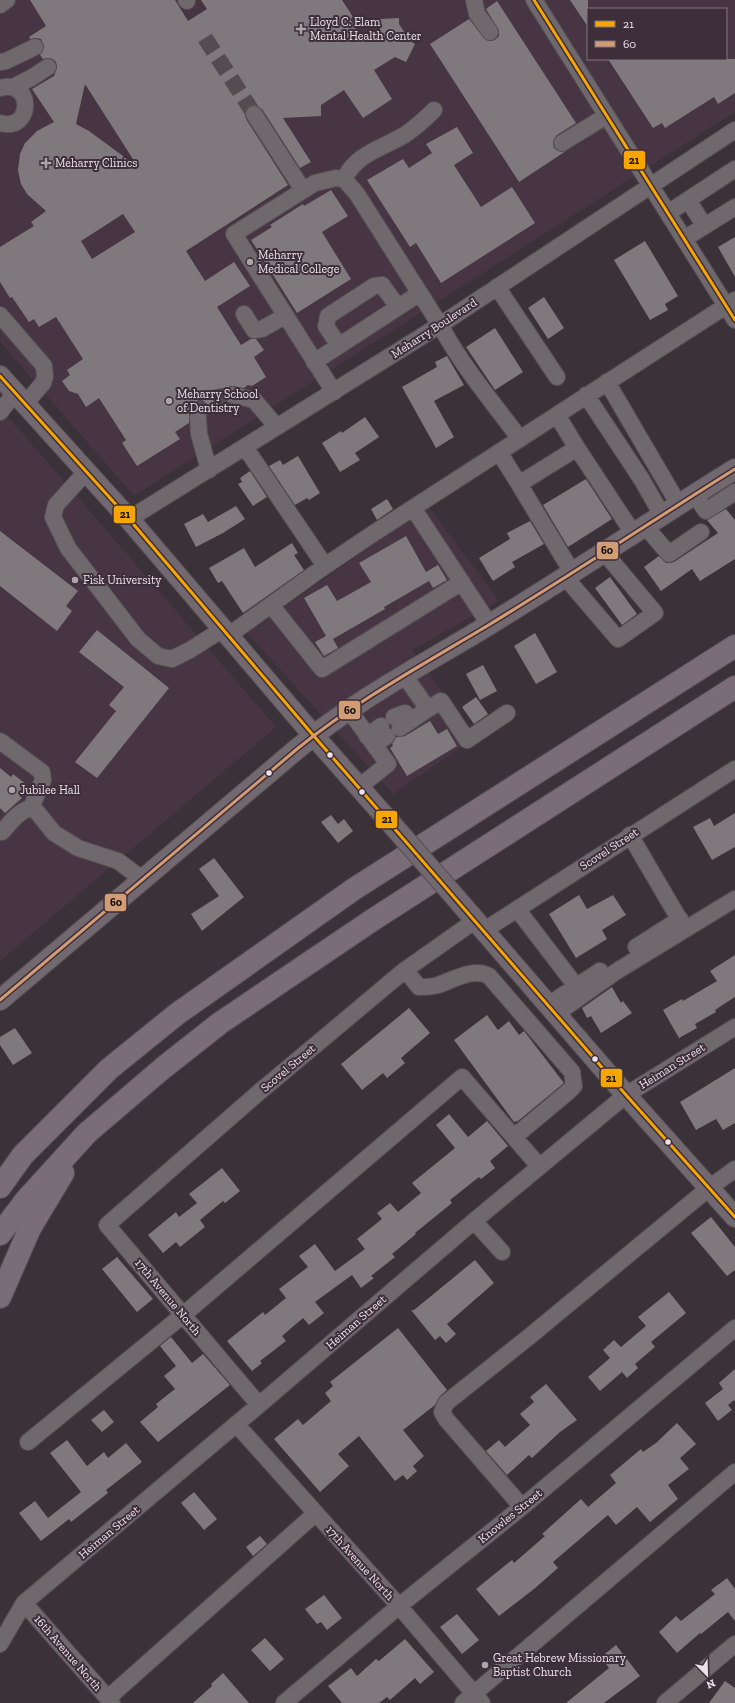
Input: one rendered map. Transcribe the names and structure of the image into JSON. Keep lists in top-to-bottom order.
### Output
{
  "streets": {
    "street": [
      "Meharry Boulevard",
      "Scovel Street",
      "Heiman Street",
      "17th Avenue North",
      "Knowles Street",
      "16th Avenue North"
    ]
  },
  "crossings": [
    ["Scovel Street", "17th Avenue North"],
    ["Heiman Street", "17th Avenue North"],
    ["Heiman Street", "16th Avenue North"],
    ["17th Avenue North", "Knowles Street"]
  ],
  "places": {
    "health": ["Lloyd C. Elam Mental Health Center", "Meharry Clinics"],
    "other": [
      "Meharry Medical College",
      "Meharry School of Dentistry",
      "Fisk University",
      "Jubilee Hall",
      "Great Hebrew Missionary Baptist Church"
    ]
  },
  "lines": ["transit line 21", "transit line 60"],
  "legend": ["21", "60"],
  "north": "bottom right"
}
